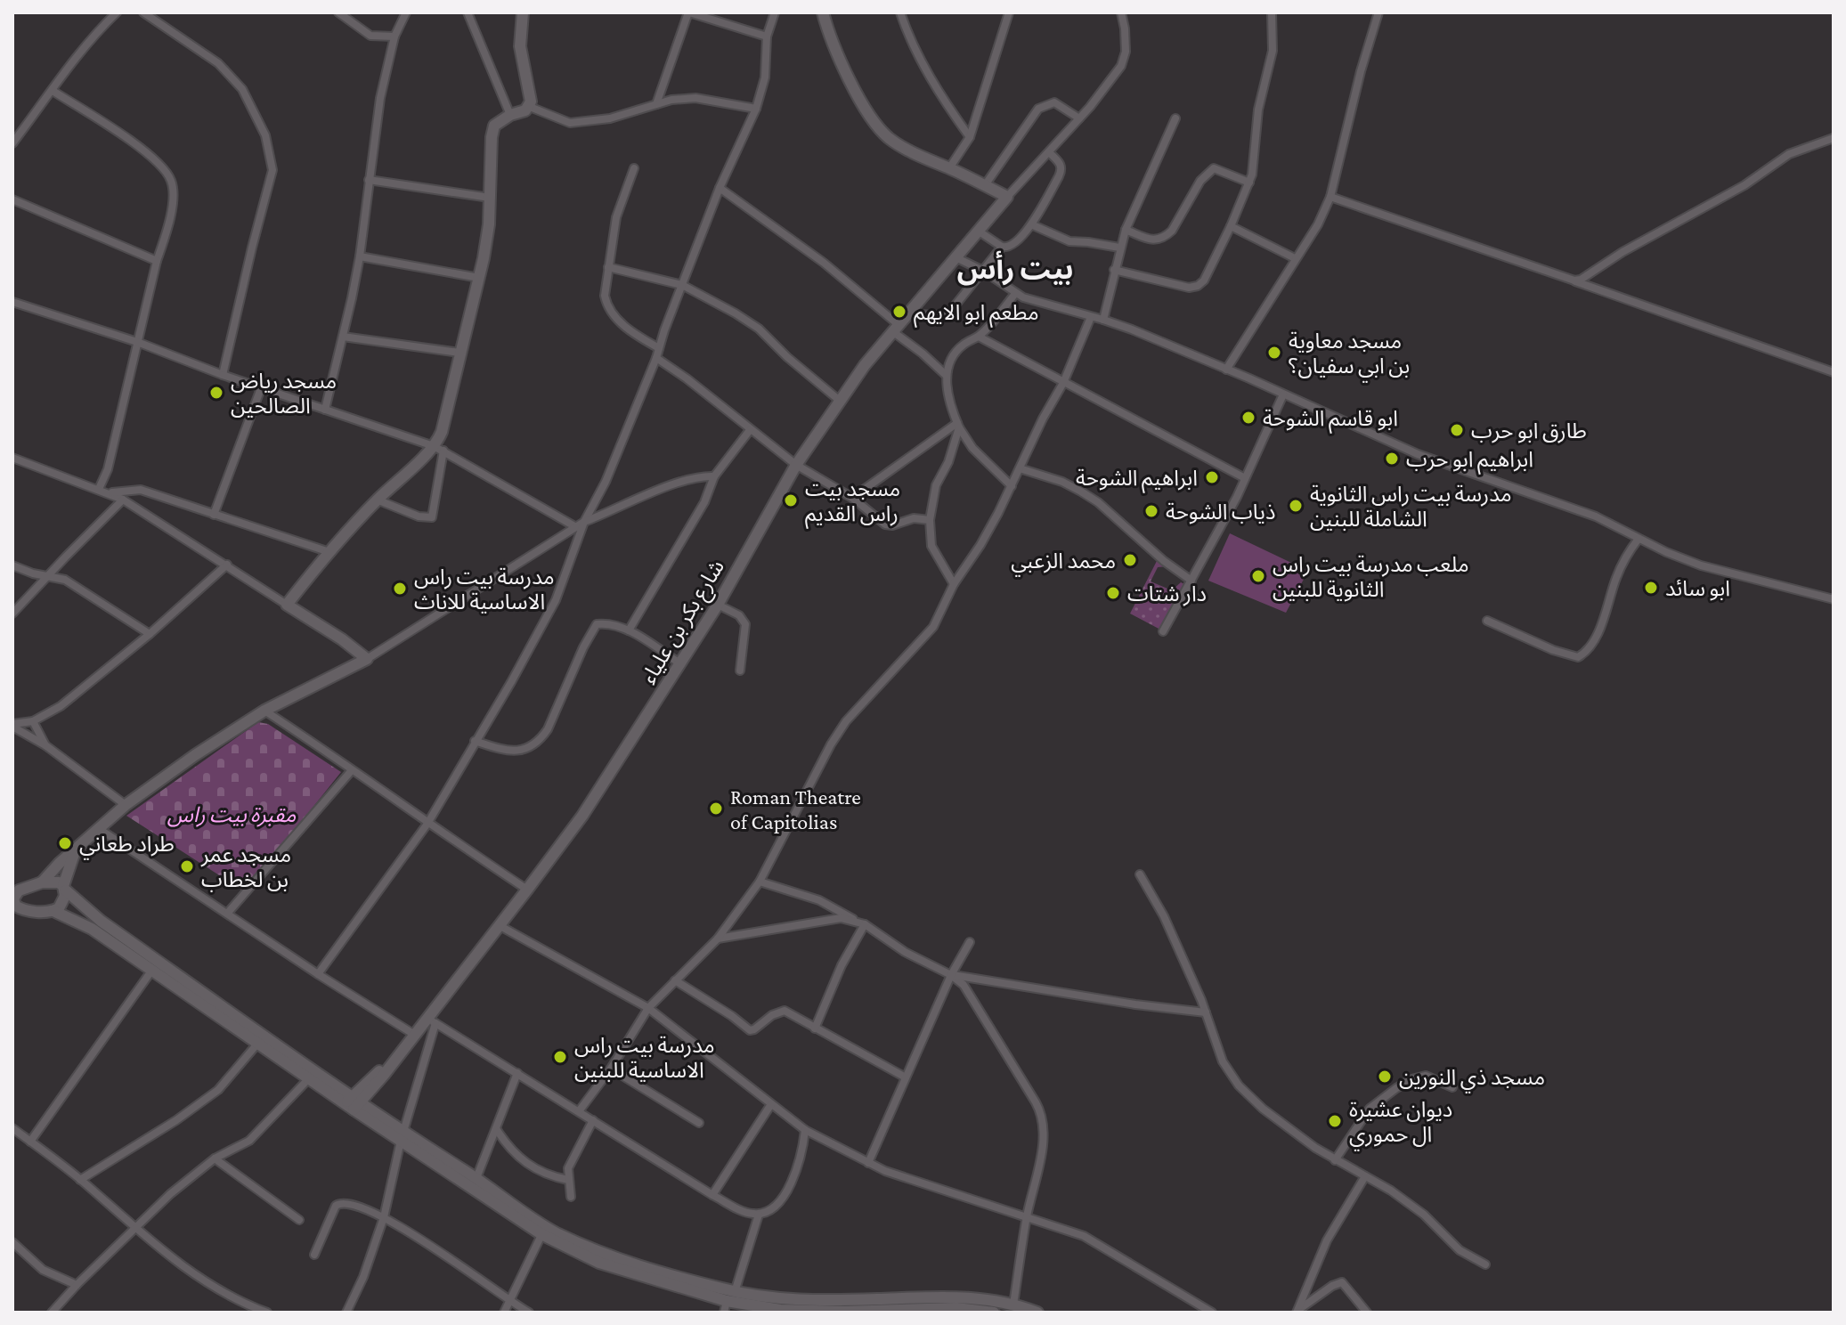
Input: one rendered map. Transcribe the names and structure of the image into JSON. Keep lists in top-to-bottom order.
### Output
{
  "streets": {
    "street": ["شارع بكر بن علياء"]
  },
  "districts": ["بيت رأس"],
  "parks": ["مقبرة بيت راس"],
  "places": [
    "مطعم ابو الايهم",
    "مسجد معاوية بن ابي سفيان؟",
    "مسجد رياض الصالحين",
    "ابو قاسم الشوحة",
    "طارق ابو حرب",
    "ابراهيم ابو حرب",
    "ابراهيم الشوحة",
    "مسجد بيت راس القديم",
    "مدرسة بيت راس الثانوية الشاملة للبنين",
    "ذياب الشوحة",
    "محمد الزعبي",
    "ملعب مدرسة بيت راس الثانوية للبنين",
    "ابو سائد",
    "مدرسة بيت راس الاساسية للاناث",
    "دار شتات",
    "Roman Theatre of Capitolias",
    "طراد طعاني",
    "مسجد عمر بن لخطاب",
    "مدرسة بيت راس الاساسية للبنين",
    "مسجد ذي النورين",
    "ديوان عشيرة ال حموري"
  ]
}
